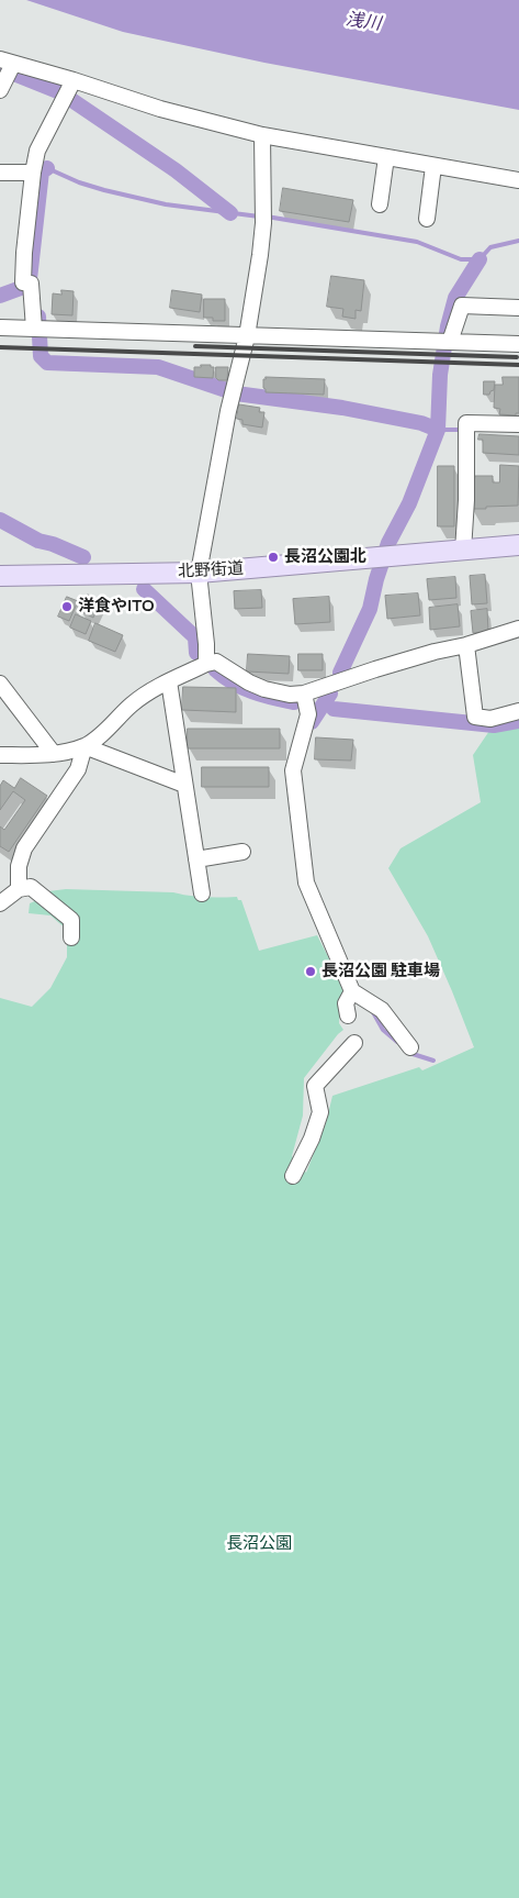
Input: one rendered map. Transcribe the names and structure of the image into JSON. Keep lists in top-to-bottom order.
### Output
{
  "streets": {
    "main road": ["北野街道"]
  },
  "water": ["浅川"],
  "parks": ["長沼公園"],
  "places": ["長沼公園北", "洋食やITO", "長沼公園 駐車場"]
}
